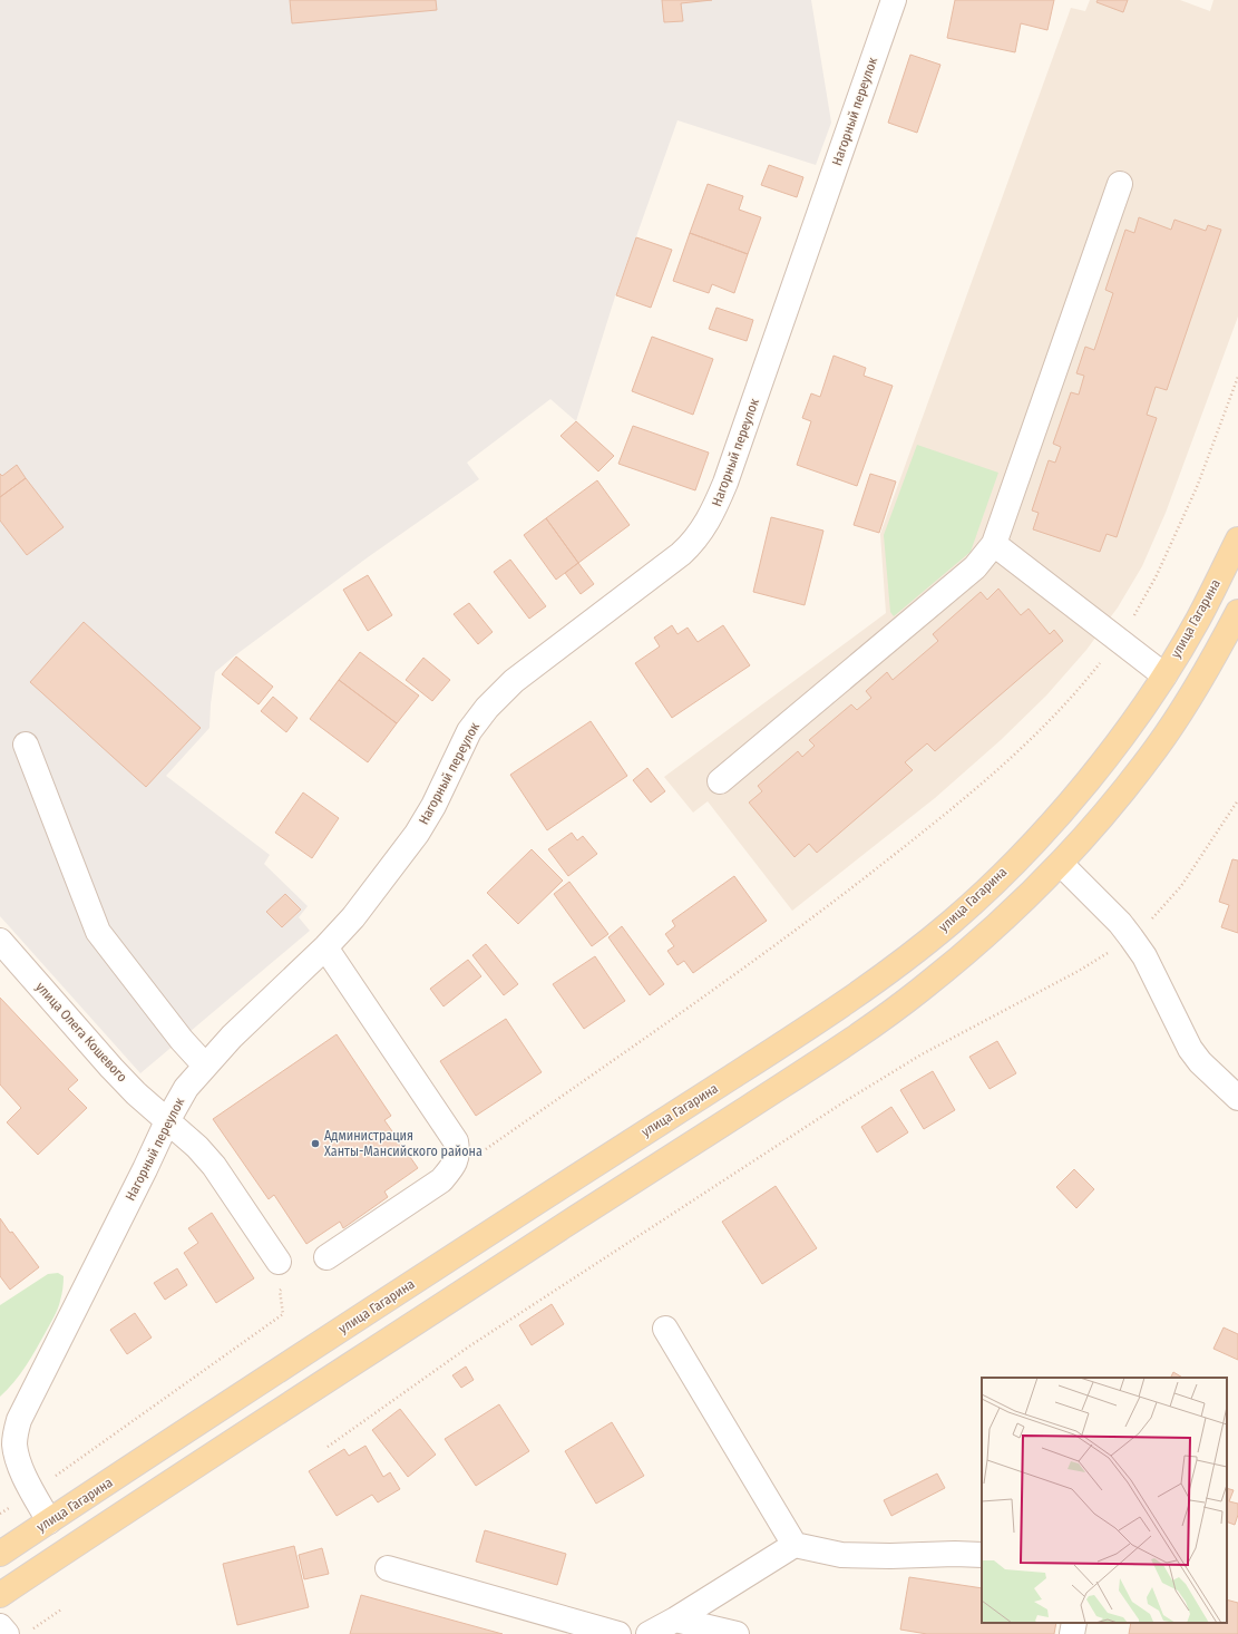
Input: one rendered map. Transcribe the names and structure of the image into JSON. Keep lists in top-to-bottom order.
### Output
{
  "streets": {
    "main road": ["улица Гагарина"],
    "street": ["Нагорный переулок", "улица Олега Кошевого"]
  },
  "crossings": [
    ["Нагорный переулок", "улица Гагарина"],
    ["Нагорный переулок", "улица Олега Кошевого"]
  ],
  "places": ["Администрация Ханты-Мансийского района"]
}
